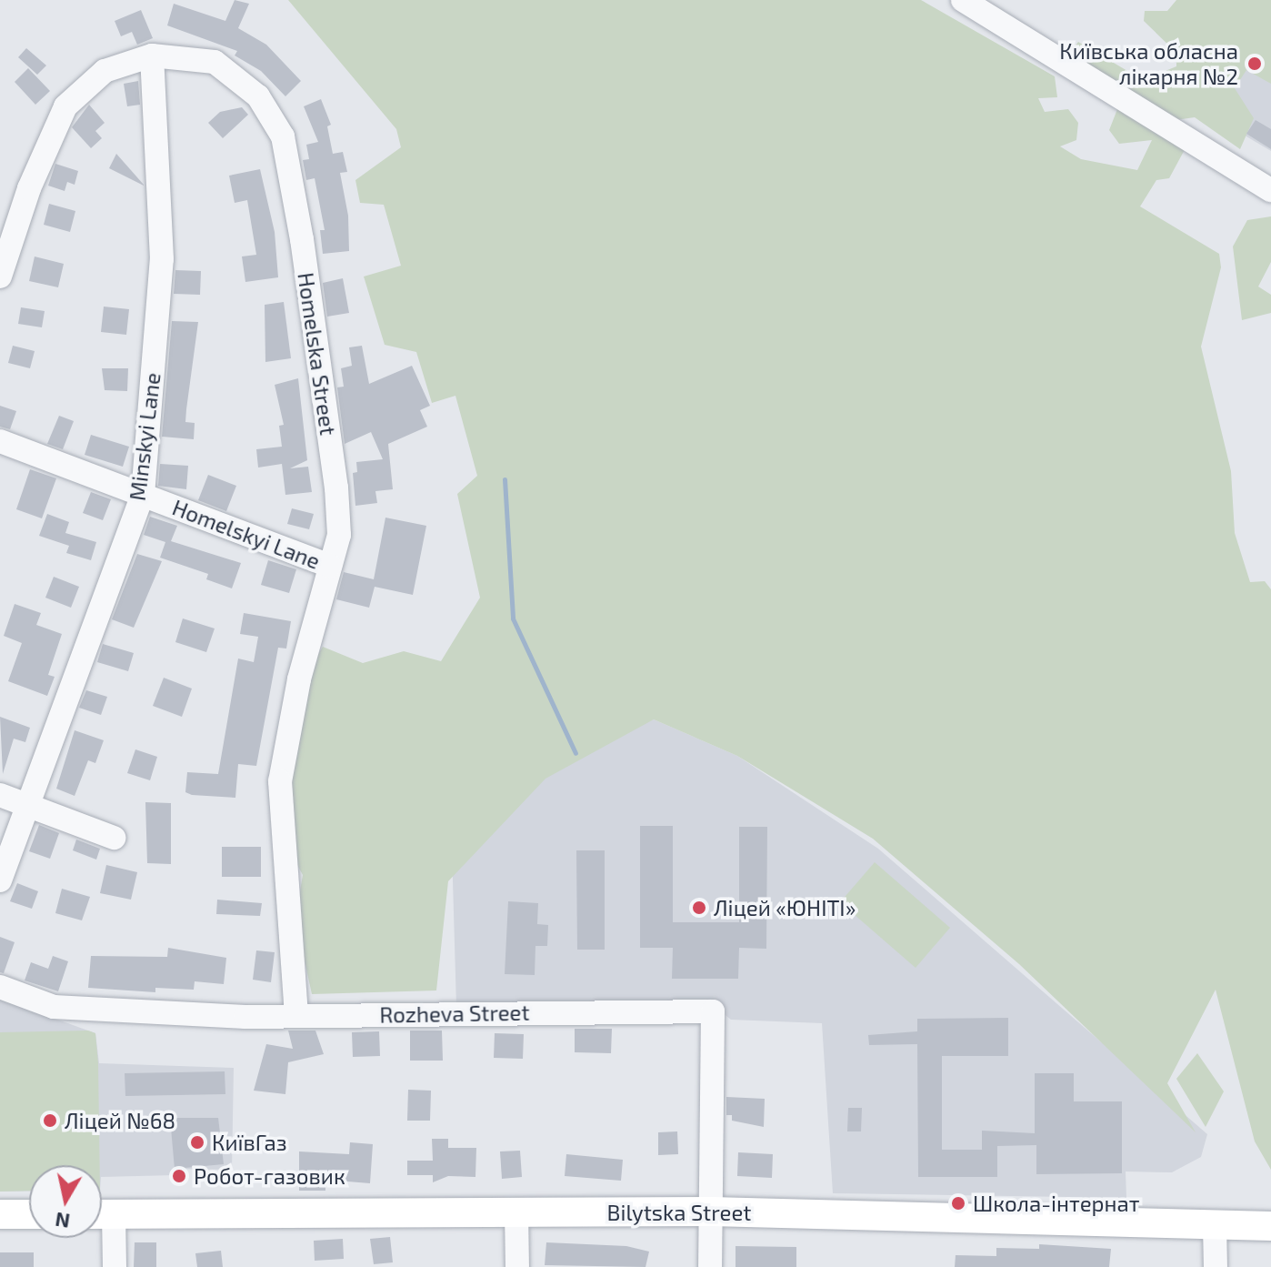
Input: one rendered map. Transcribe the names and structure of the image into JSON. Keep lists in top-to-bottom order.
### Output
{
  "streets": {
    "main road": ["Bilytska Street"],
    "street": [
      "Homelska Street",
      "Minskyi Lane",
      "Homelskyi Lane",
      "Rozheva Street"
    ]
  },
  "crossings": [
    ["Homelska Street", "Minskyi Lane"],
    ["Homelska Street", "Homelskyi Lane"],
    ["Homelska Street", "Rozheva Street"],
    ["Minskyi Lane", "Homelskyi Lane"],
    ["Rozheva Street", "Bilytska Street"]
  ],
  "places": [
    "Київська обласна лікарня №2",
    "Ліцей «ЮНІТІ»",
    "Ліцей №68",
    "КиївГаз",
    "Робот-газовик",
    "Школа-інтернат"
  ],
  "north": "bottom"
}
